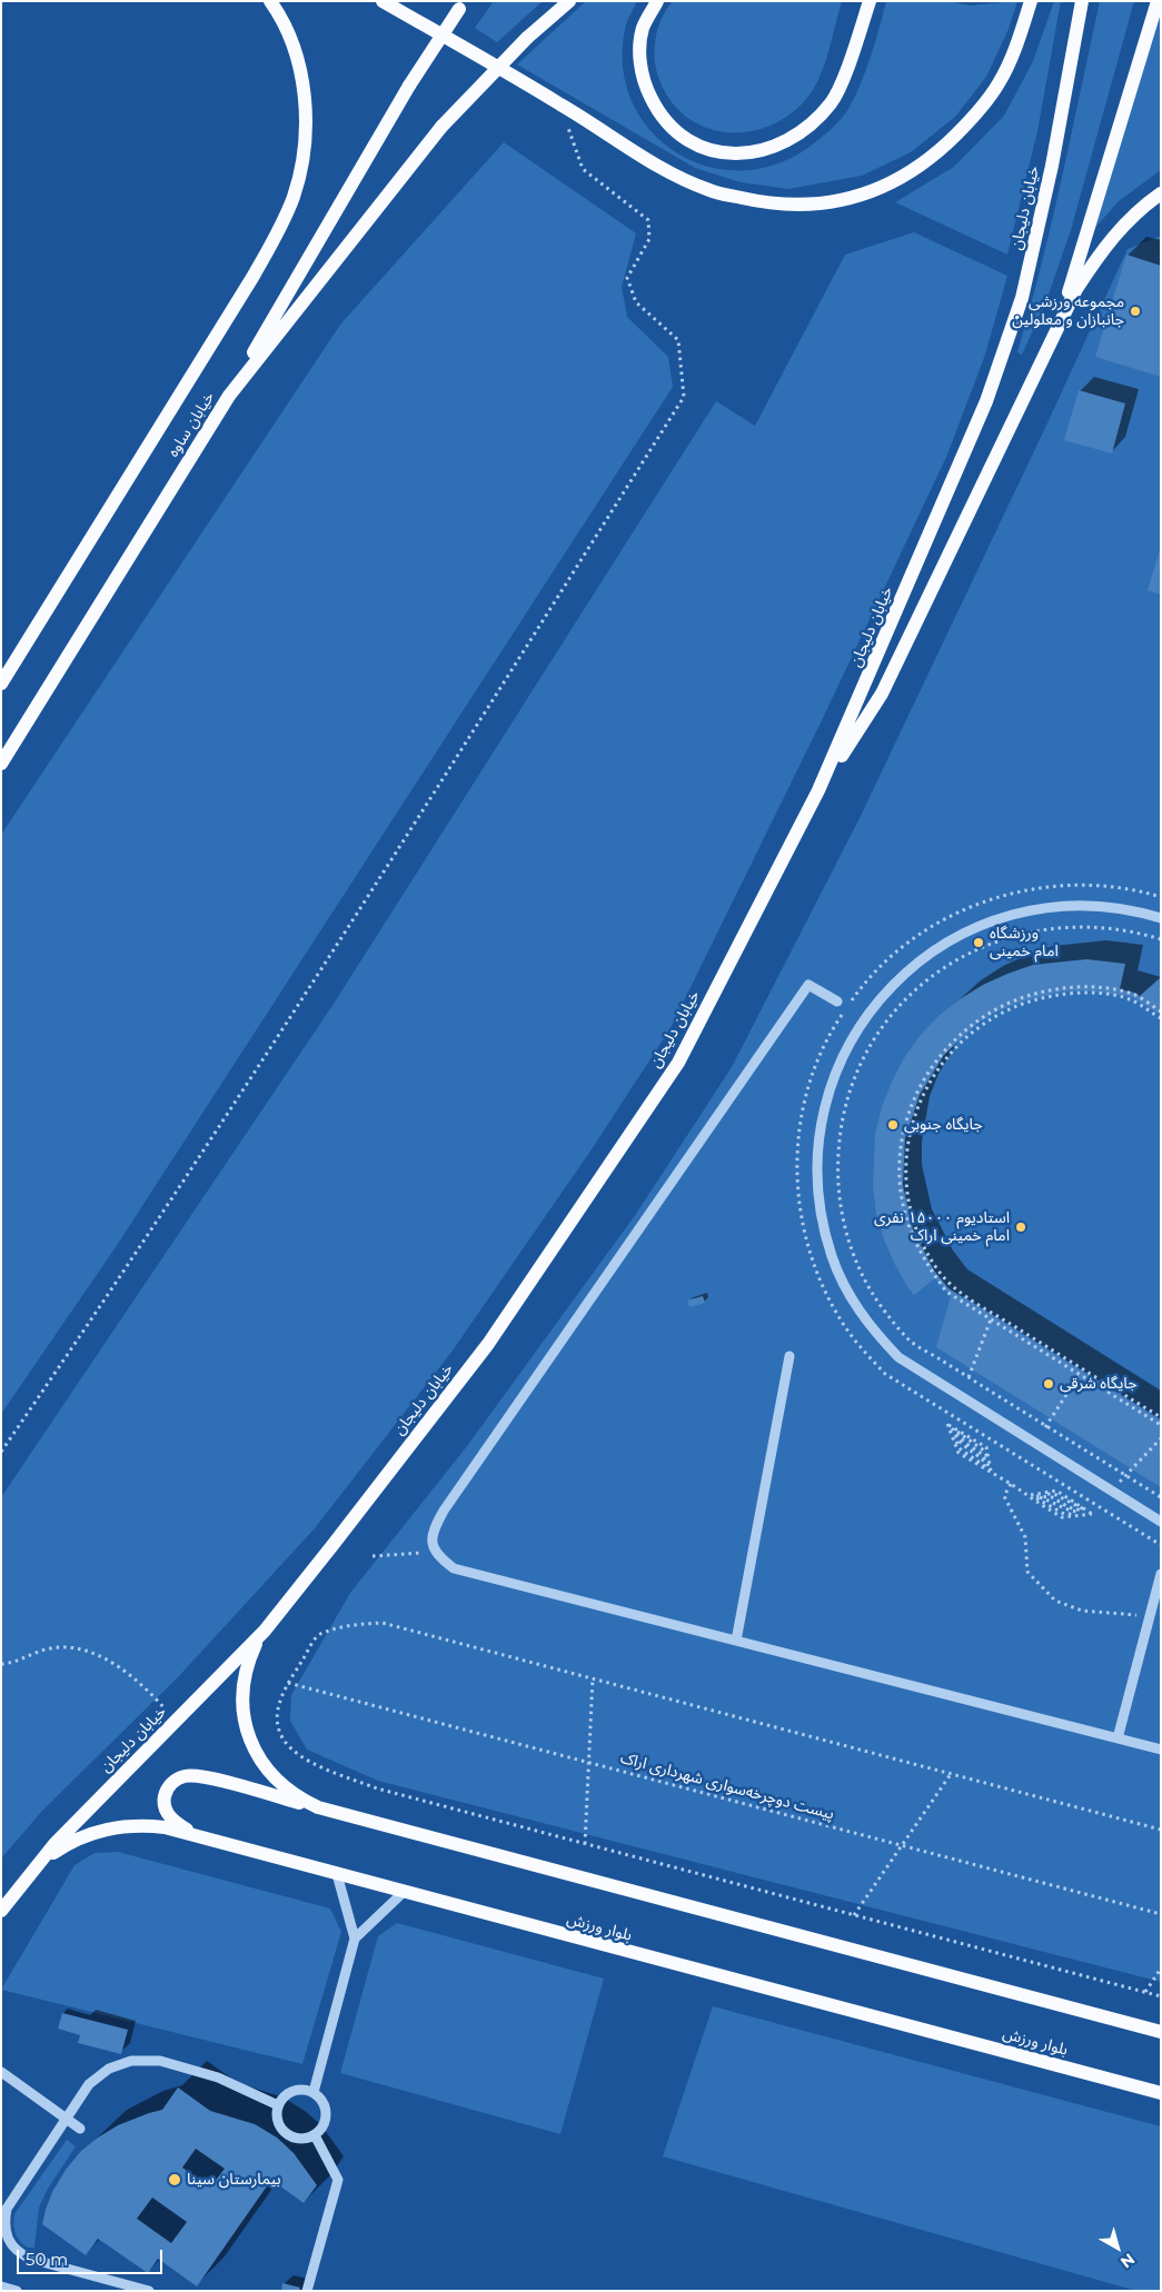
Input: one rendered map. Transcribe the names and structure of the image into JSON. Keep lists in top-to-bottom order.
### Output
{
  "streets": {
    "main road": ["خیابان دلیجان", "خیابان ساوه", "بلوار ورزش"],
    "path": ["پیست دوچرخه‌سواری شهرداری اراک"]
  },
  "crossings": [
    ["خیابان دلیجان", "بلوار ورزش"]
  ],
  "places": [
    "مجموعه ورزشی جانبازان و معلولین",
    "ورزشگاه امام خمینی",
    "جایگاه جنوبی",
    "استادیوم ۱۵۰۰۰ نفری امام خمینی اراک",
    "جایگاه شرقی",
    "بیمارستان سینا"
  ],
  "scale_bar": "50 m",
  "north": "bottom right"
}
